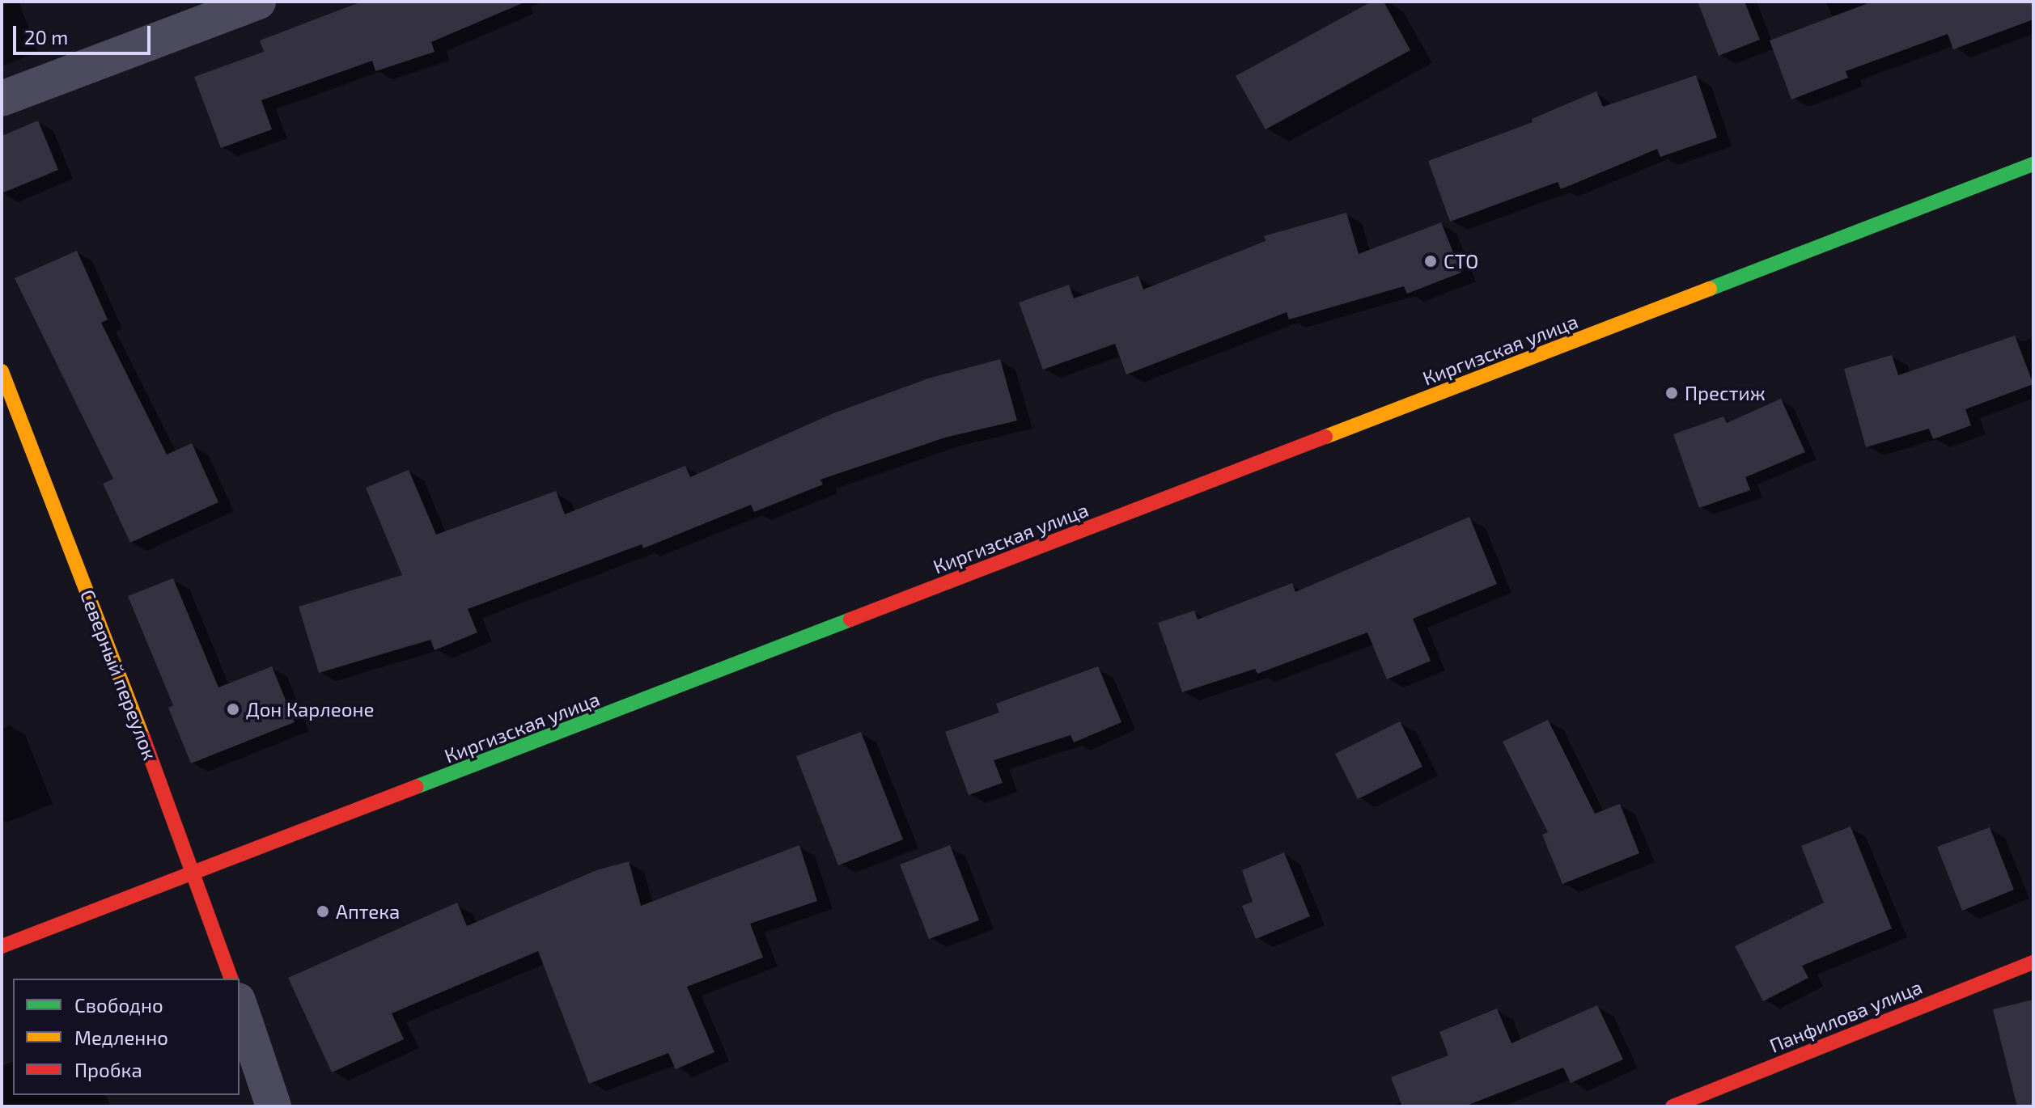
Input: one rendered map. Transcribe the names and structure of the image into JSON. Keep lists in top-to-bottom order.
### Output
{
  "streets": {
    "main road": ["Киргизская улица", "Северный переулок", "Панфилова улица"]
  },
  "crossings": [
    ["Киргизская улица", "Северный переулок"]
  ],
  "places": [
    "СТО",
    "Престиж",
    "Дон Карлеоне",
    "Аптека"
  ],
  "legend": ["Свободно", "Медленно", "Пробка"],
  "scale_bar": "20 m"
}
